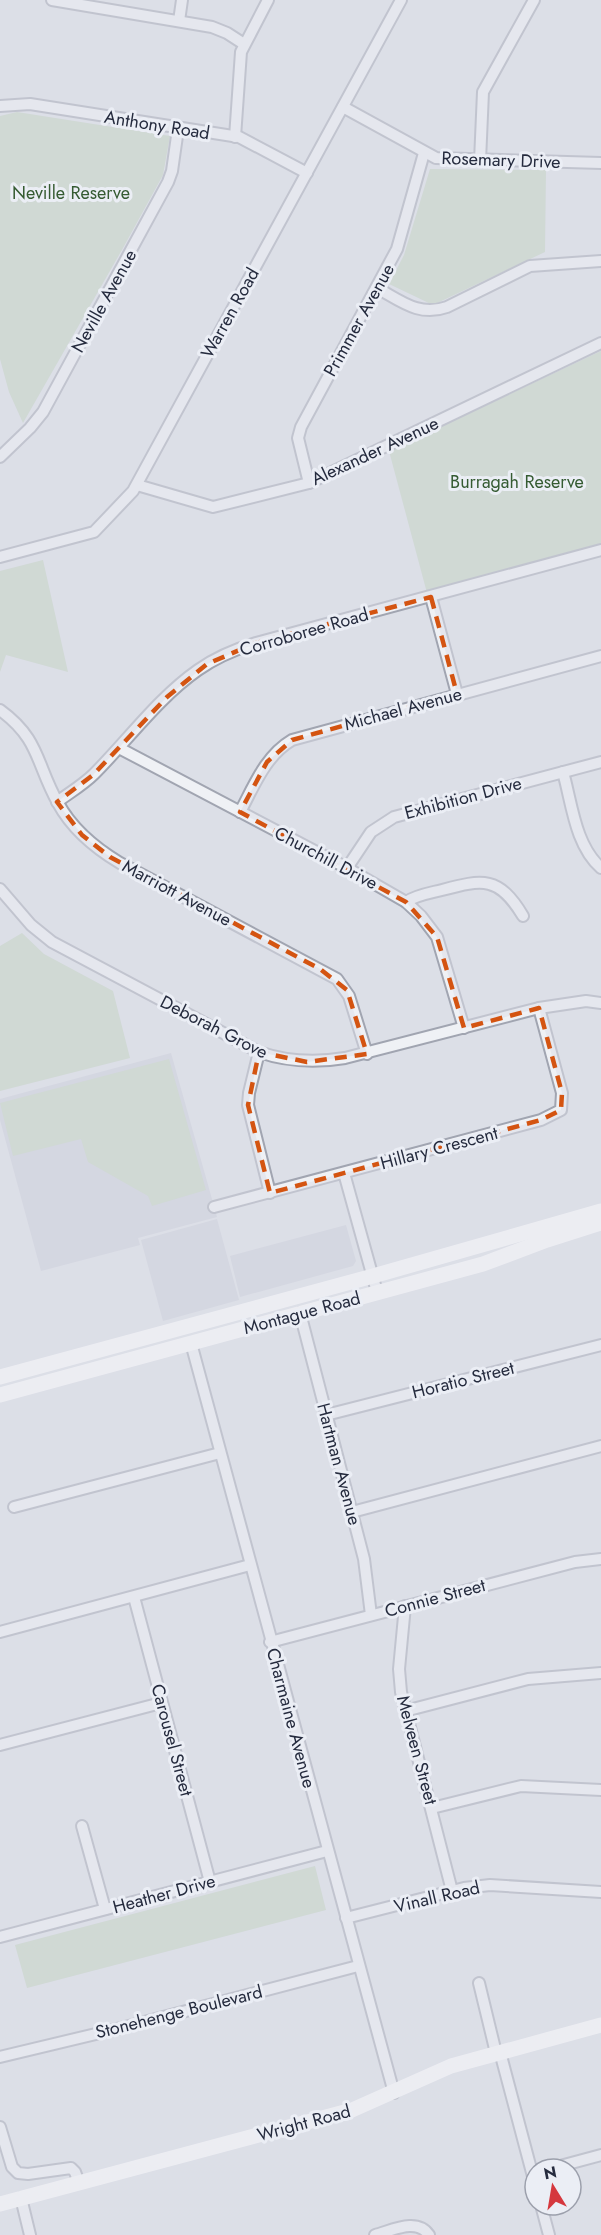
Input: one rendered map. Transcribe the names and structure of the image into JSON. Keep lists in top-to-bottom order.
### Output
{
  "streets": {
    "main road": ["Montague Road", "Wright Road"],
    "street": [
      "Anthony Road",
      "Rosemary Drive",
      "Neville Avenue",
      "Warren Road",
      "Primmer Avenue",
      "Alexander Avenue",
      "Corroboree Road",
      "Michael Avenue",
      "Exhibition Drive",
      "Churchill Drive",
      "Marriott Avenue",
      "Deborah Grove",
      "Hillary Crescent",
      "Horatio Street",
      "Hartman Avenue",
      "Connie Street",
      "Charmaine Avenue",
      "Carousel Street",
      "Melveen Street",
      "Heather Drive",
      "Vinall Road",
      "Stonehenge Boulevard"
    ]
  },
  "crossings": [
    ["Anthony Road", "Neville Avenue"],
    ["Anthony Road", "Warren Road"],
    ["Rosemary Drive", "Warren Road"],
    ["Rosemary Drive", "Primmer Avenue"],
    ["Warren Road", "Alexander Avenue"],
    ["Primmer Avenue", "Alexander Avenue"],
    ["Corroboree Road", "Churchill Drive"],
    ["Corroboree Road", "Marriott Avenue"],
    ["Michael Avenue", "Churchill Drive"],
    ["Exhibition Drive", "Churchill Drive"],
    ["Churchill Drive", "Deborah Grove"],
    ["Marriott Avenue", "Deborah Grove"],
    ["Deborah Grove", "Hillary Crescent"],
    ["Montague Road", "Hartman Avenue"],
    ["Montague Road", "Charmaine Avenue"],
    ["Horatio Street", "Hartman Avenue"],
    ["Hartman Avenue", "Connie Street"],
    ["Connie Street", "Charmaine Avenue"],
    ["Connie Street", "Melveen Street"],
    ["Charmaine Avenue", "Heather Drive"],
    ["Charmaine Avenue", "Vinall Road"],
    ["Charmaine Avenue", "Stonehenge Boulevard"],
    ["Charmaine Avenue", "Wright Road"],
    ["Carousel Street", "Heather Drive"],
    ["Melveen Street", "Vinall Road"]
  ],
  "parks": ["Neville Reserve", "Burragah Reserve"],
  "north": "top"
}
